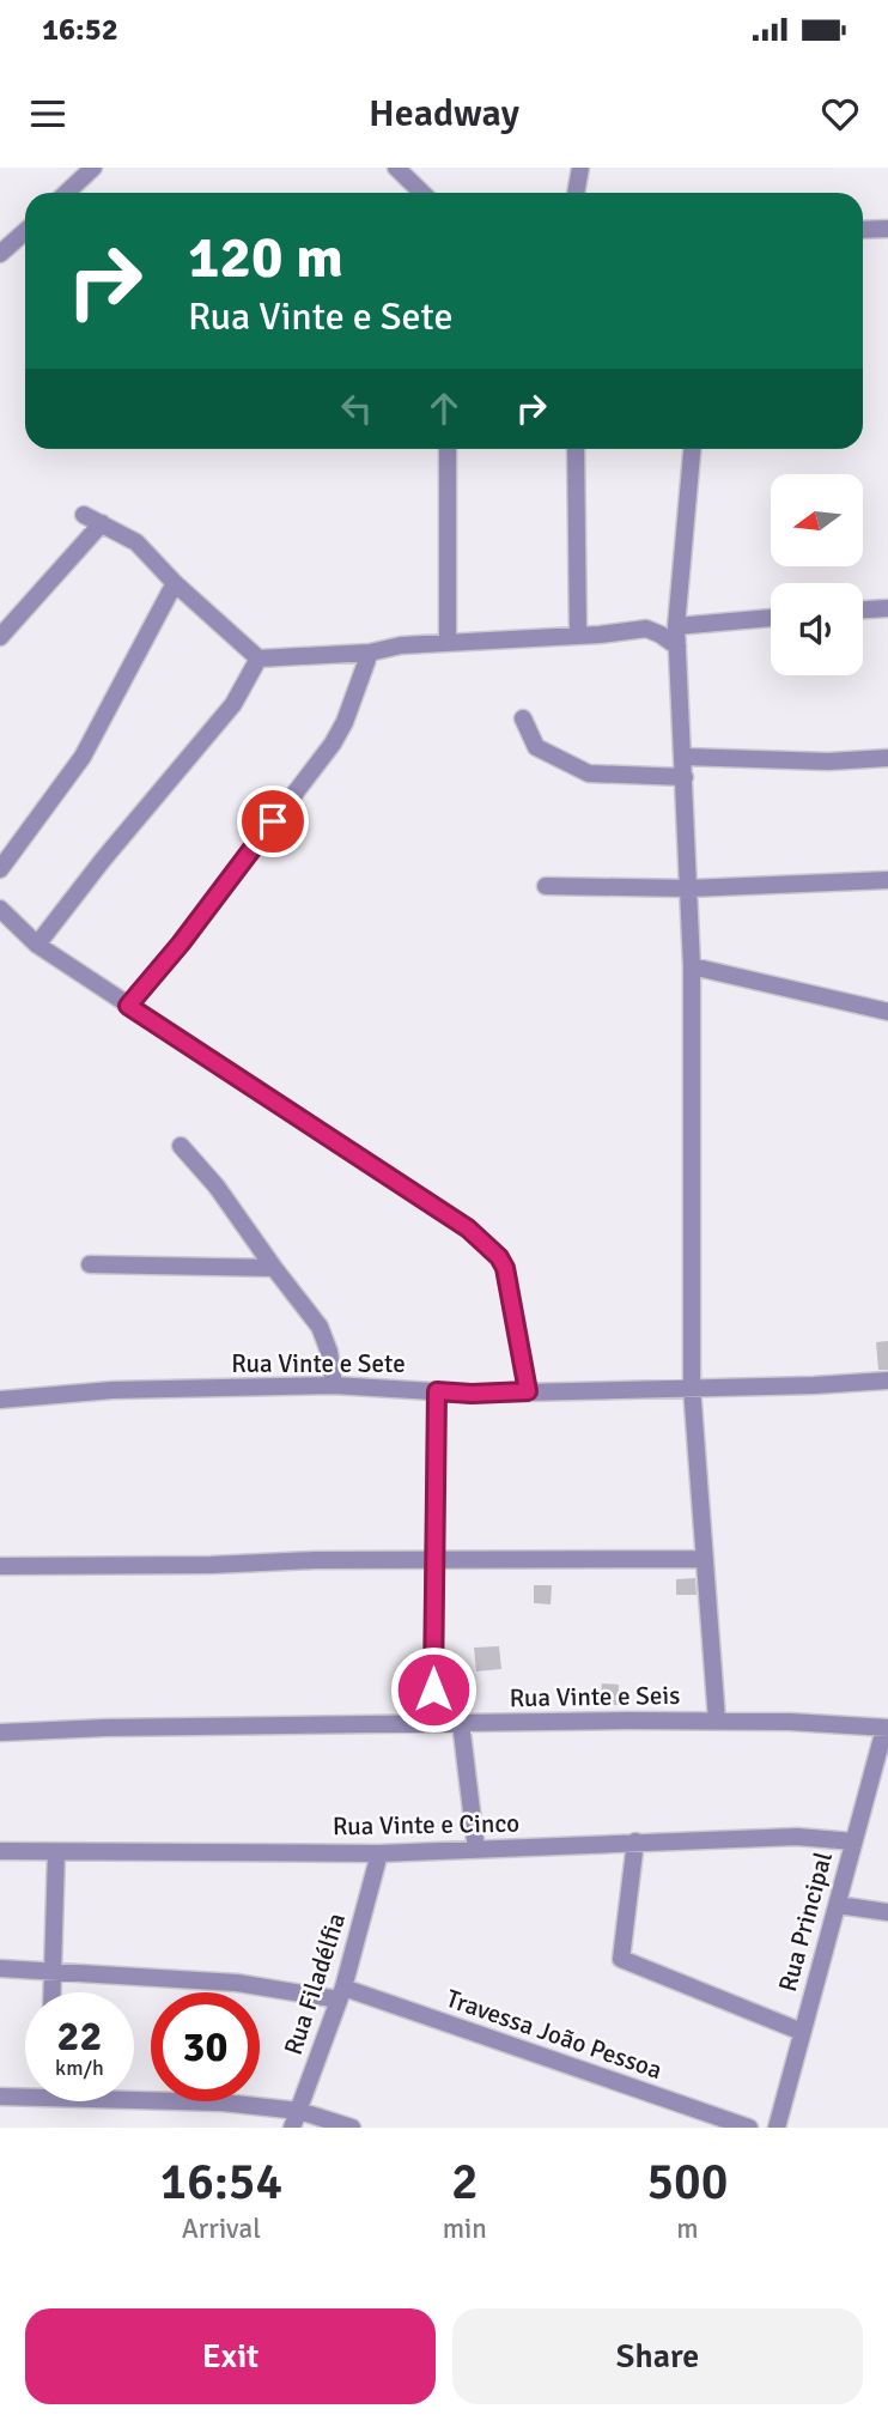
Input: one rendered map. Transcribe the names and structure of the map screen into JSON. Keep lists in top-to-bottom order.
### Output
{
  "streets": {
    "street": [
      "Rua Vinte e Sete",
      "Rua Vinte e Seis",
      "Rua Vinte e Cinco",
      "Rua Principal",
      "Rua Filadélfia",
      "Travessa João Pessoa"
    ]
  },
  "crossings": [
    ["Rua Vinte e Seis", "Rua Principal"],
    ["Rua Vinte e Cinco", "Rua Principal"],
    ["Rua Vinte e Cinco", "Rua Filadélfia"],
    ["Rua Filadélfia", "Travessa João Pessoa"]
  ],
  "north": "left",
  "page": {
    "status": "16:52",
    "header": "Headway",
    "turn": ["120 m", "Rua Vinte e Sete"],
    "speed": "22 km/h",
    "limit": "30",
    "eta": [
      "16:54",
      "Arrival",
      "2",
      "min",
      "500",
      "m"
    ],
    "buttons": ["Exit", "Share"]
  }
}
